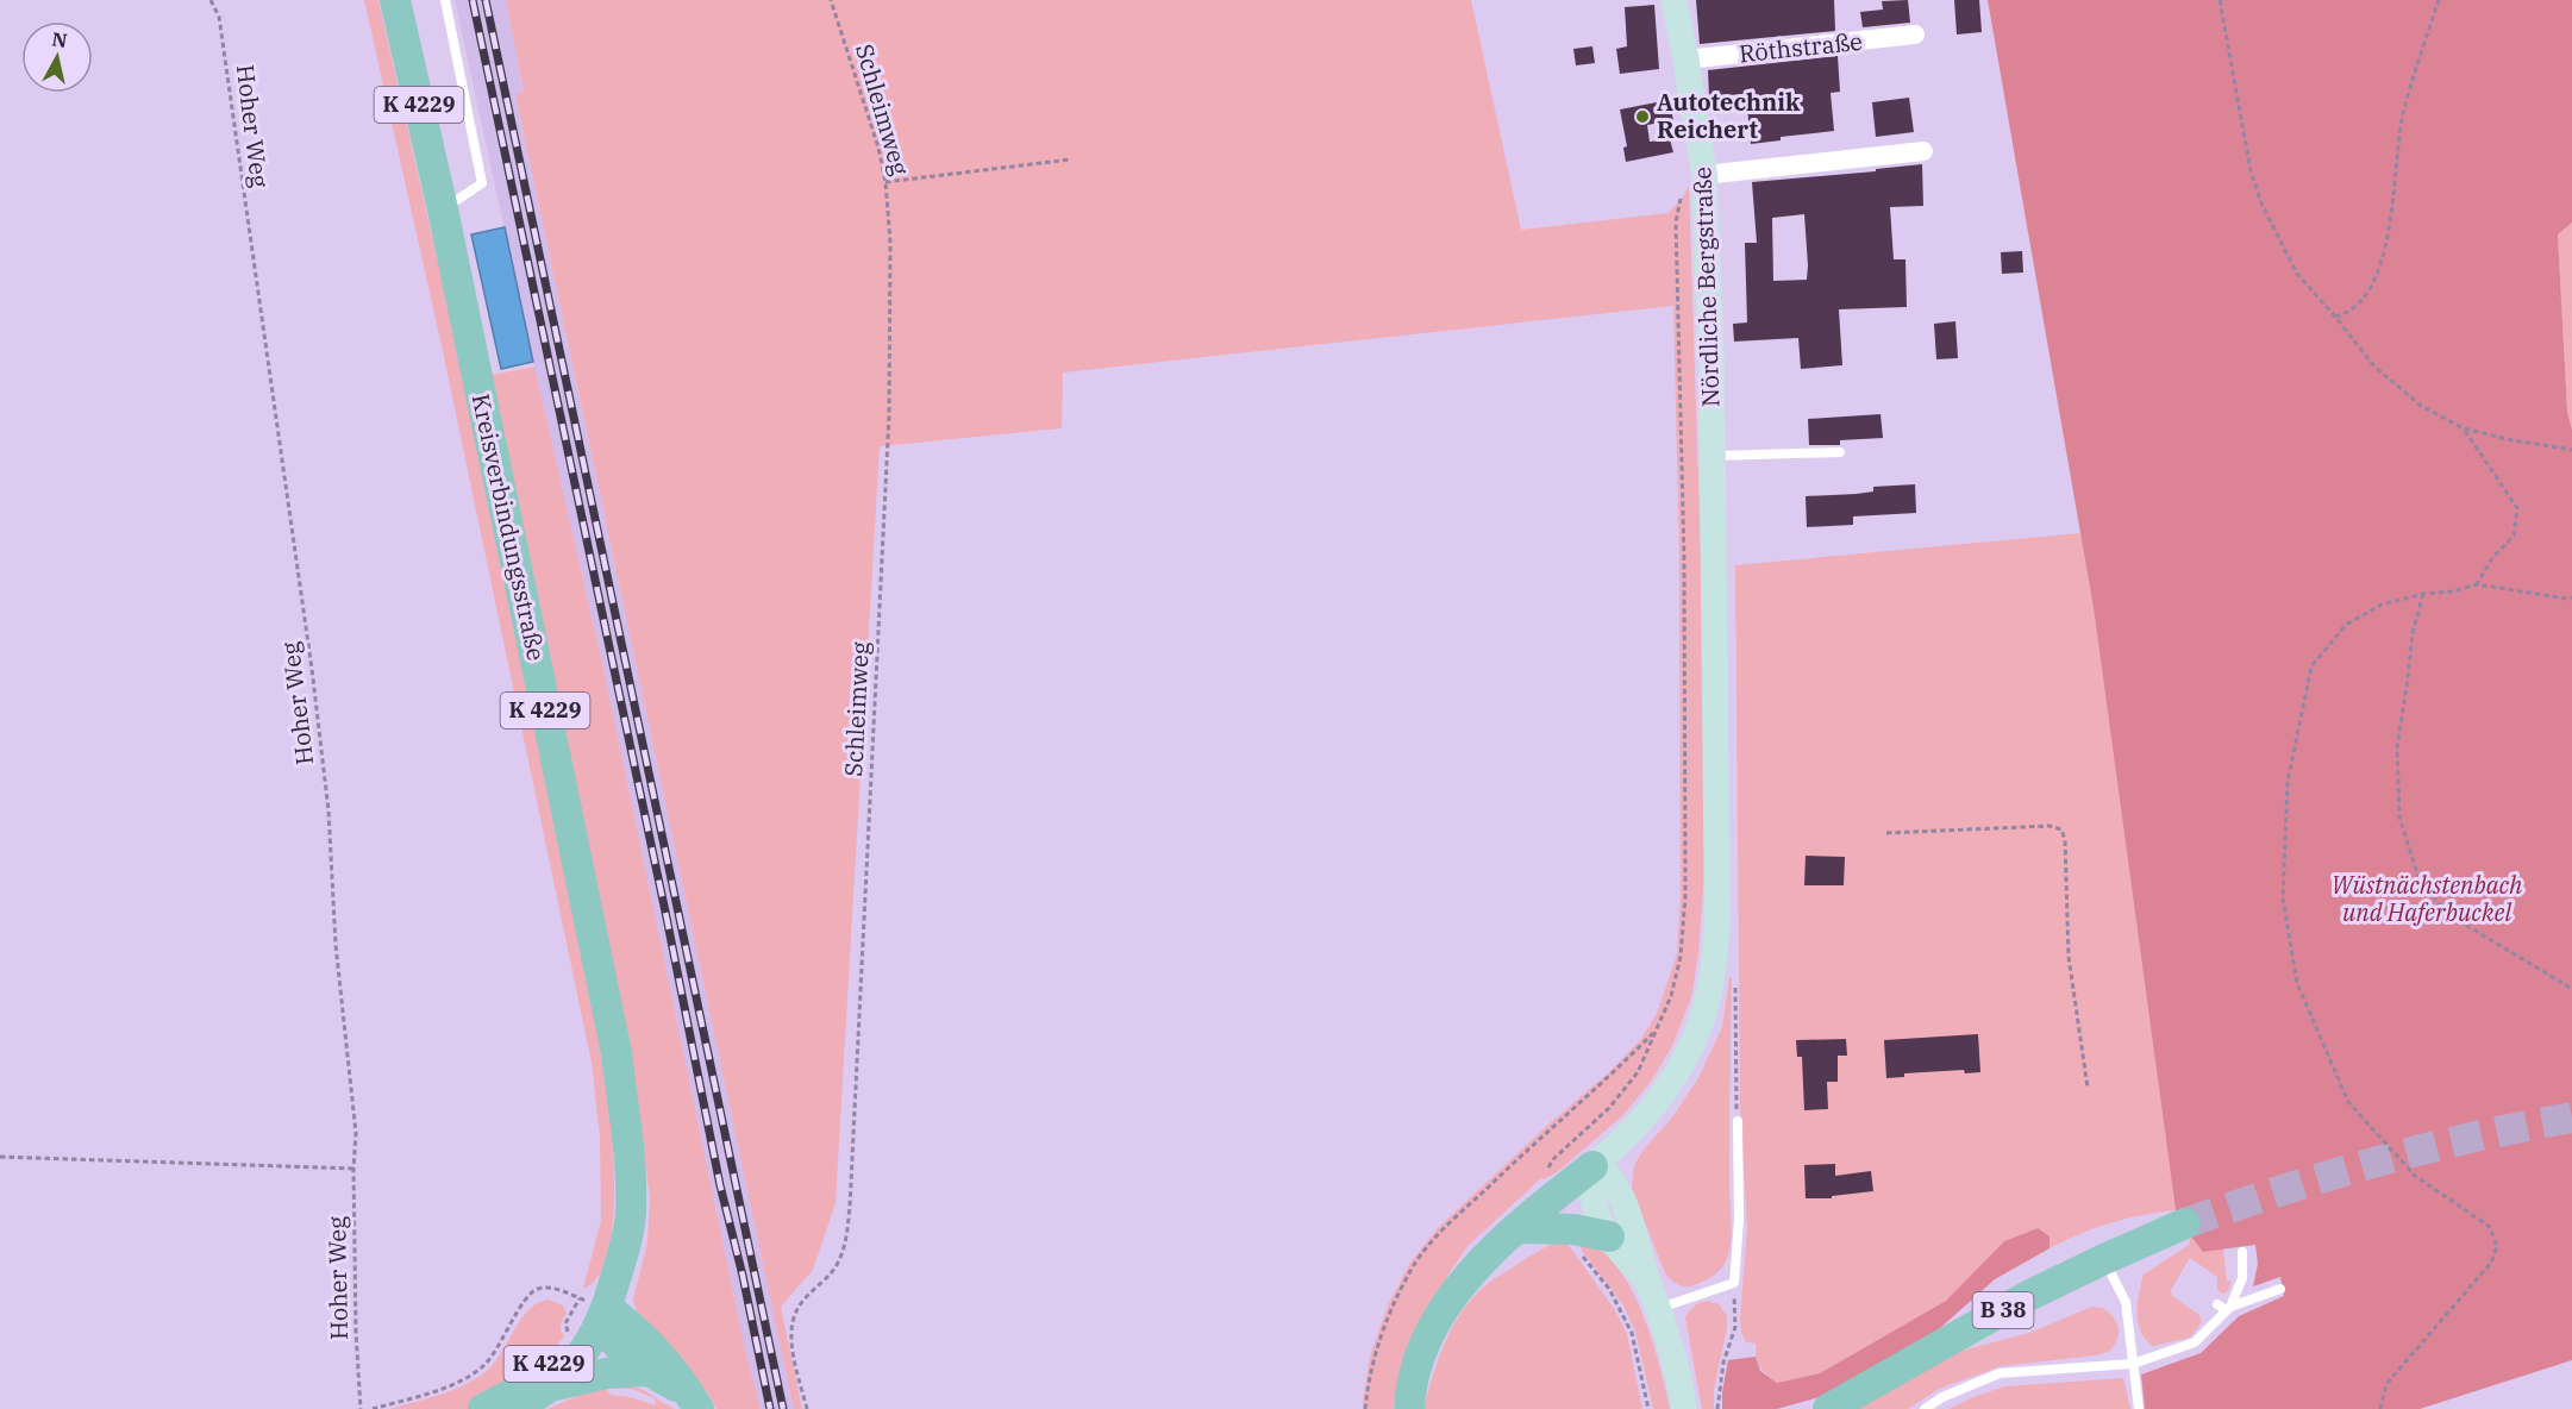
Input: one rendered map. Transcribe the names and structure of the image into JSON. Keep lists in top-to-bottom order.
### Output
{
  "streets": {
    "main road": [
      "K 4229",
      "Nördliche Bergstraße",
      "Kreisverbindungsstraße",
      "B 38"
    ],
    "street": ["Röthstraße"],
    "path": ["Schleimweg", "Hoher Weg"]
  },
  "crossings": [
    ["Röthstraße", "Nördliche Bergstraße"],
    ["K 4229", "Kreisverbindungsstraße"]
  ],
  "parks": ["Wüstnächstenbach und Haferbuckel"],
  "places": ["Autotechnik Reichert"],
  "north": "top"
}
